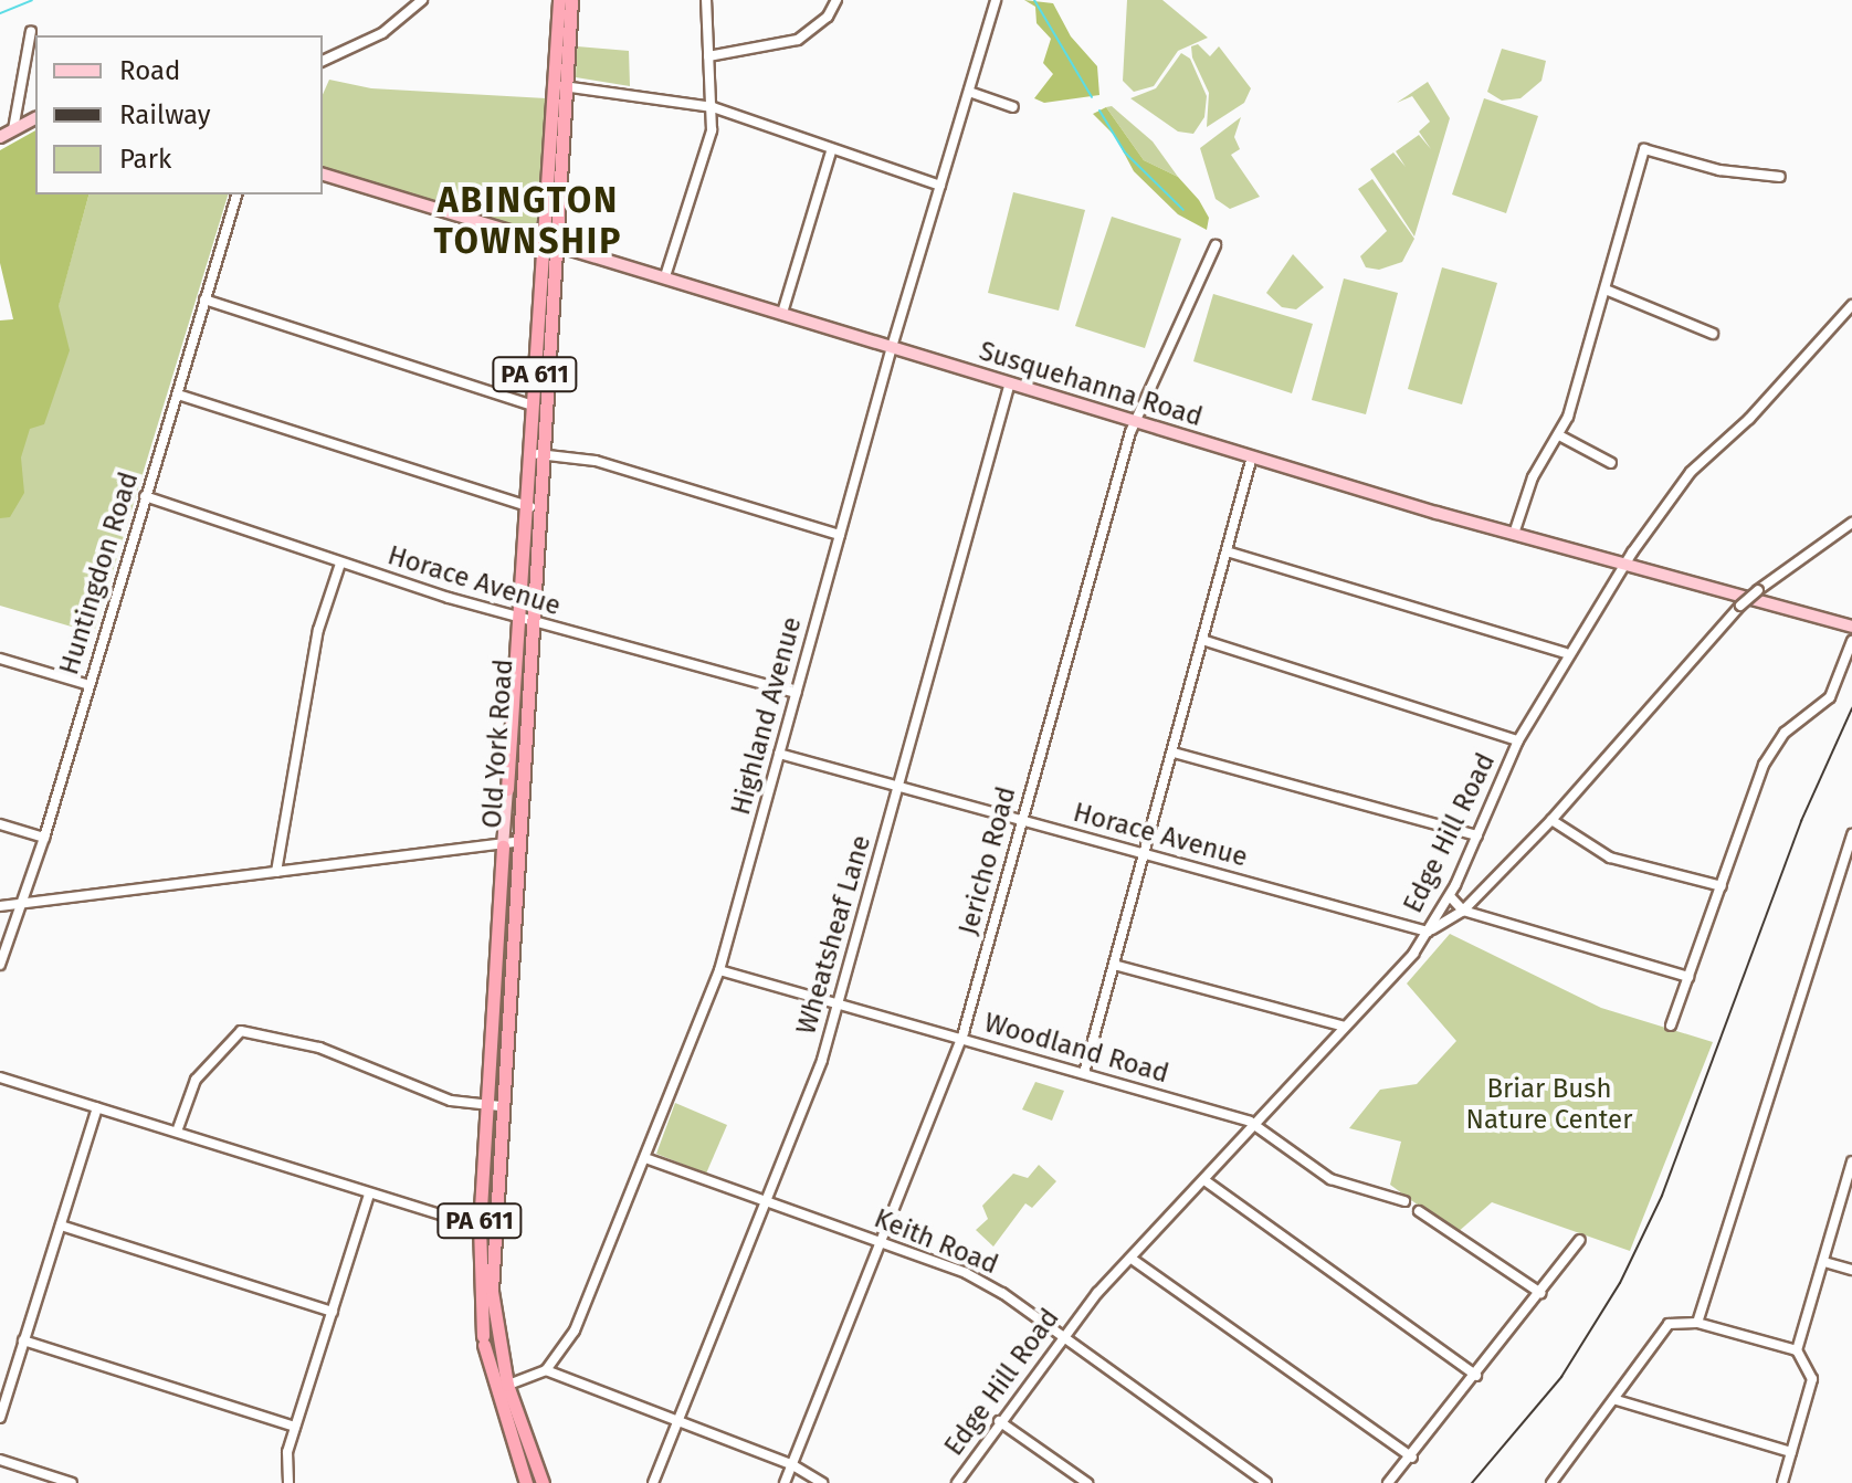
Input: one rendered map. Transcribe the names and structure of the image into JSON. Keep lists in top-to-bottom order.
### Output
{
  "streets": {
    "highway": ["PA 611", "Old York Road"],
    "main road": ["Susquehanna Road"],
    "street": [
      "Huntingdon Road",
      "Horace Avenue",
      "Highland Avenue",
      "Edge Hill Road",
      "Jericho Road",
      "Wheatsheaf Lane",
      "Woodland Road",
      "Keith Road"
    ]
  },
  "crossings": [
    ["Susquehanna Road", "Highland Avenue"],
    ["Susquehanna Road", "Old York Road"],
    ["Susquehanna Road", "Edge Hill Road"],
    ["Susquehanna Road", "Jericho Road"],
    ["Susquehanna Road", "Wheatsheaf Lane"],
    ["Huntingdon Road", "Horace Avenue"],
    ["Horace Avenue", "Highland Avenue"],
    ["Horace Avenue", "Old York Road"],
    ["Horace Avenue", "Edge Hill Road"],
    ["Horace Avenue", "Jericho Road"],
    ["Horace Avenue", "Wheatsheaf Lane"],
    ["Highland Avenue", "Woodland Road"],
    ["Highland Avenue", "Keith Road"],
    ["Edge Hill Road", "Woodland Road"],
    ["Edge Hill Road", "Keith Road"],
    ["Jericho Road", "Woodland Road"],
    ["Jericho Road", "Keith Road"],
    ["Wheatsheaf Lane", "Woodland Road"],
    ["Wheatsheaf Lane", "Keith Road"]
  ],
  "districts": ["ABINGTON TOWNSHIP"],
  "parks": ["Briar Bush Nature Center"],
  "legend": ["Road", "Railway", "Park"]
}
